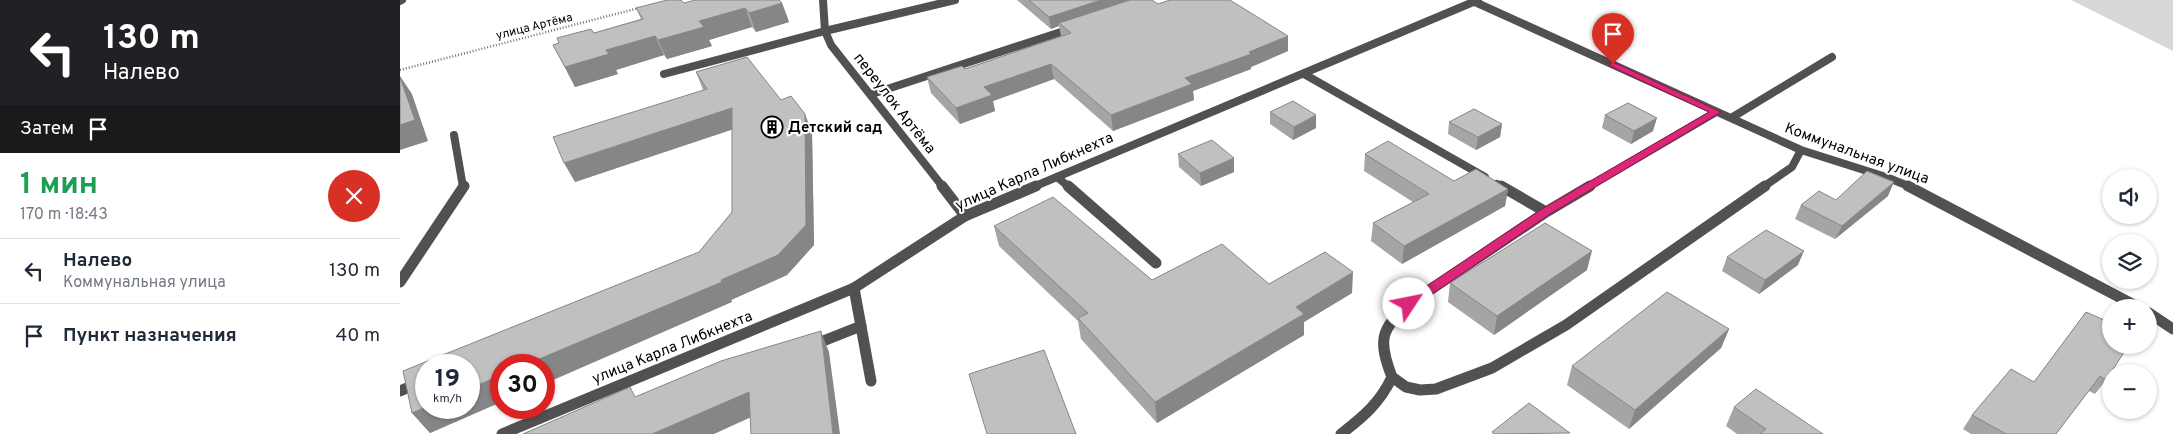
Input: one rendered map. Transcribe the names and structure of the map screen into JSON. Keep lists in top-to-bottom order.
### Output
{
  "streets": {
    "street": ["переулок Артёма", "Коммунальная улица", "улица Карла Либкнехта"],
    "path": ["улица Артёма"]
  },
  "crossings": [
    ["переулок Артёма", "улица Карла Либкнехта"],
    ["Коммунальная улица", "улица Карла Либкнехта"]
  ],
  "places": {
    "building": ["Детский сад"]
  },
  "page": {
    "turn": ["130 m", "Налево"],
    "then": "Затем",
    "heading": ["1 мин", "170 m · 18:43"],
    "map_buttons": ["+", "−"],
    "list": [
      {
        "name": "Налево",
        "note": "Коммунальная улица",
        "value": "130 m"
      },
      {
        "name": "Пункт назначения",
        "value": "40 m"
      }
    ],
    "speed": "19 km/h",
    "limit": "30"
  }
}
